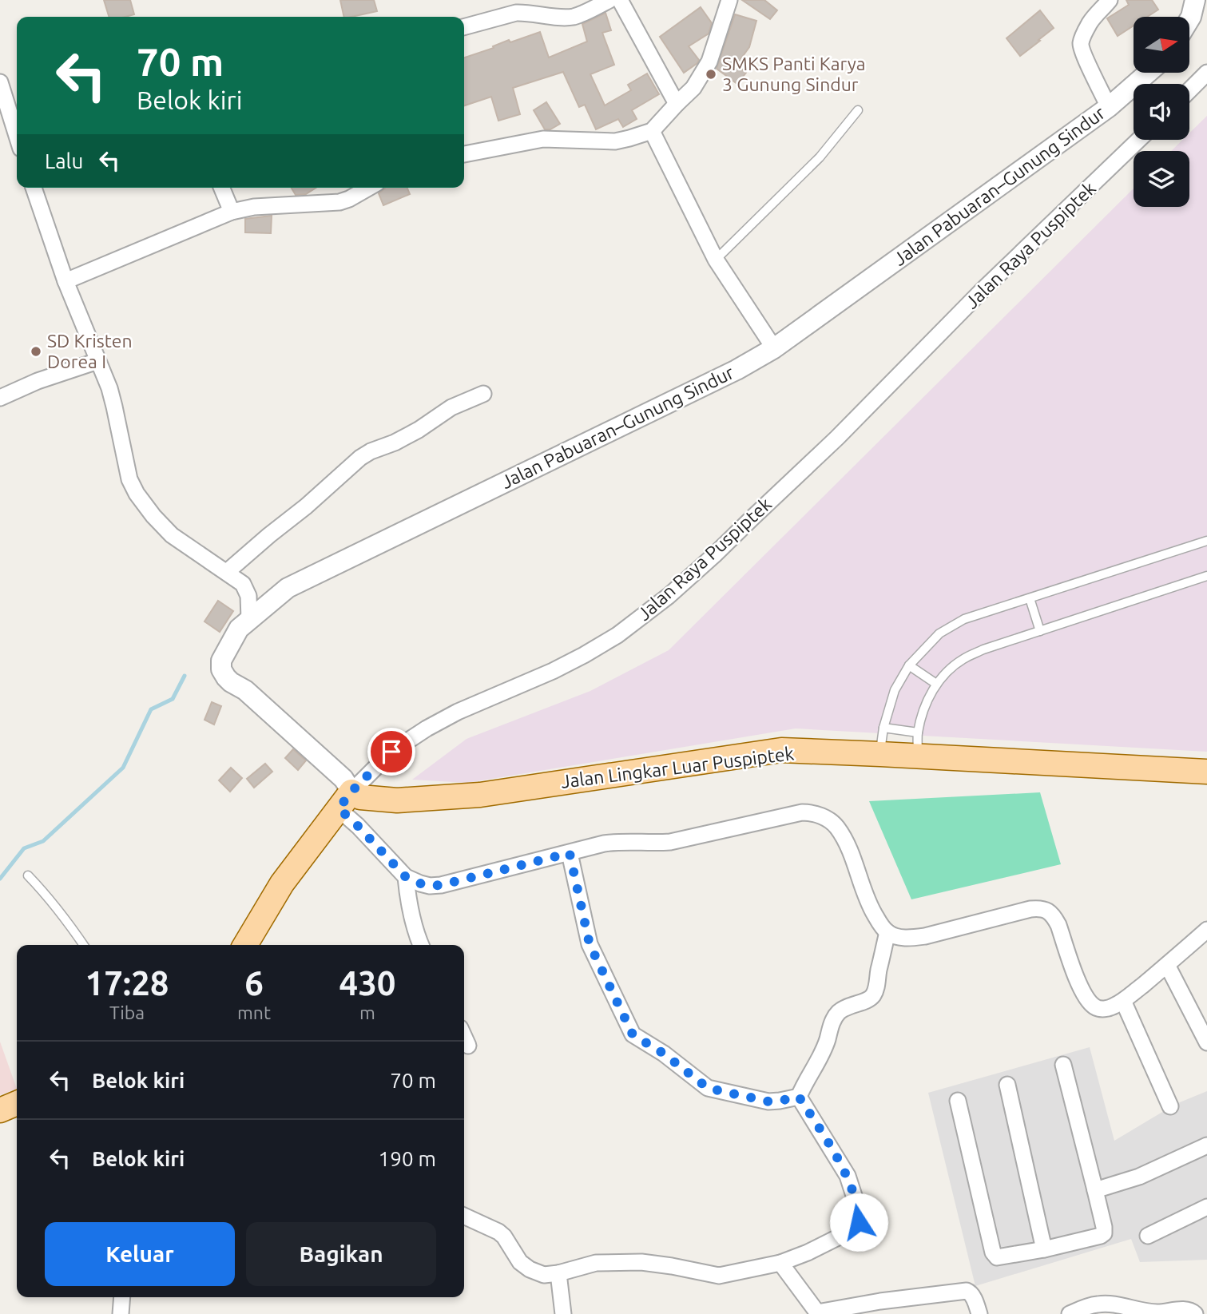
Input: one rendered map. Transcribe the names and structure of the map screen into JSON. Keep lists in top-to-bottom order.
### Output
{
  "streets": {
    "main road": ["Jalan Raya Puspiptek", "Jalan Lingkar Luar Puspiptek"],
    "street": ["Jalan Pabuaran–Gunung Sindur"]
  },
  "crossings": [
    ["Jalan Pabuaran–Gunung Sindur", "Jalan Raya Puspiptek"],
    ["Jalan Pabuaran–Gunung Sindur", "Jalan Lingkar Luar Puspiptek"],
    ["Jalan Raya Puspiptek", "Jalan Lingkar Luar Puspiptek"]
  ],
  "places": ["SMKS Panti Karya 3 Gunung Sindur", "SD Kristen Dorea I"],
  "north": "right",
  "page": {
    "turn": ["70 m", "Belok kiri"],
    "then": "Lalu",
    "eta": [
      "17:28",
      "Tiba",
      "6",
      "mnt",
      "430",
      "m"
    ],
    "list": [
      {
        "name": "Belok kiri",
        "value": "70 m"
      },
      {
        "name": "Belok kiri",
        "value": "190 m"
      }
    ],
    "buttons": ["Keluar", "Bagikan"]
  }
}
